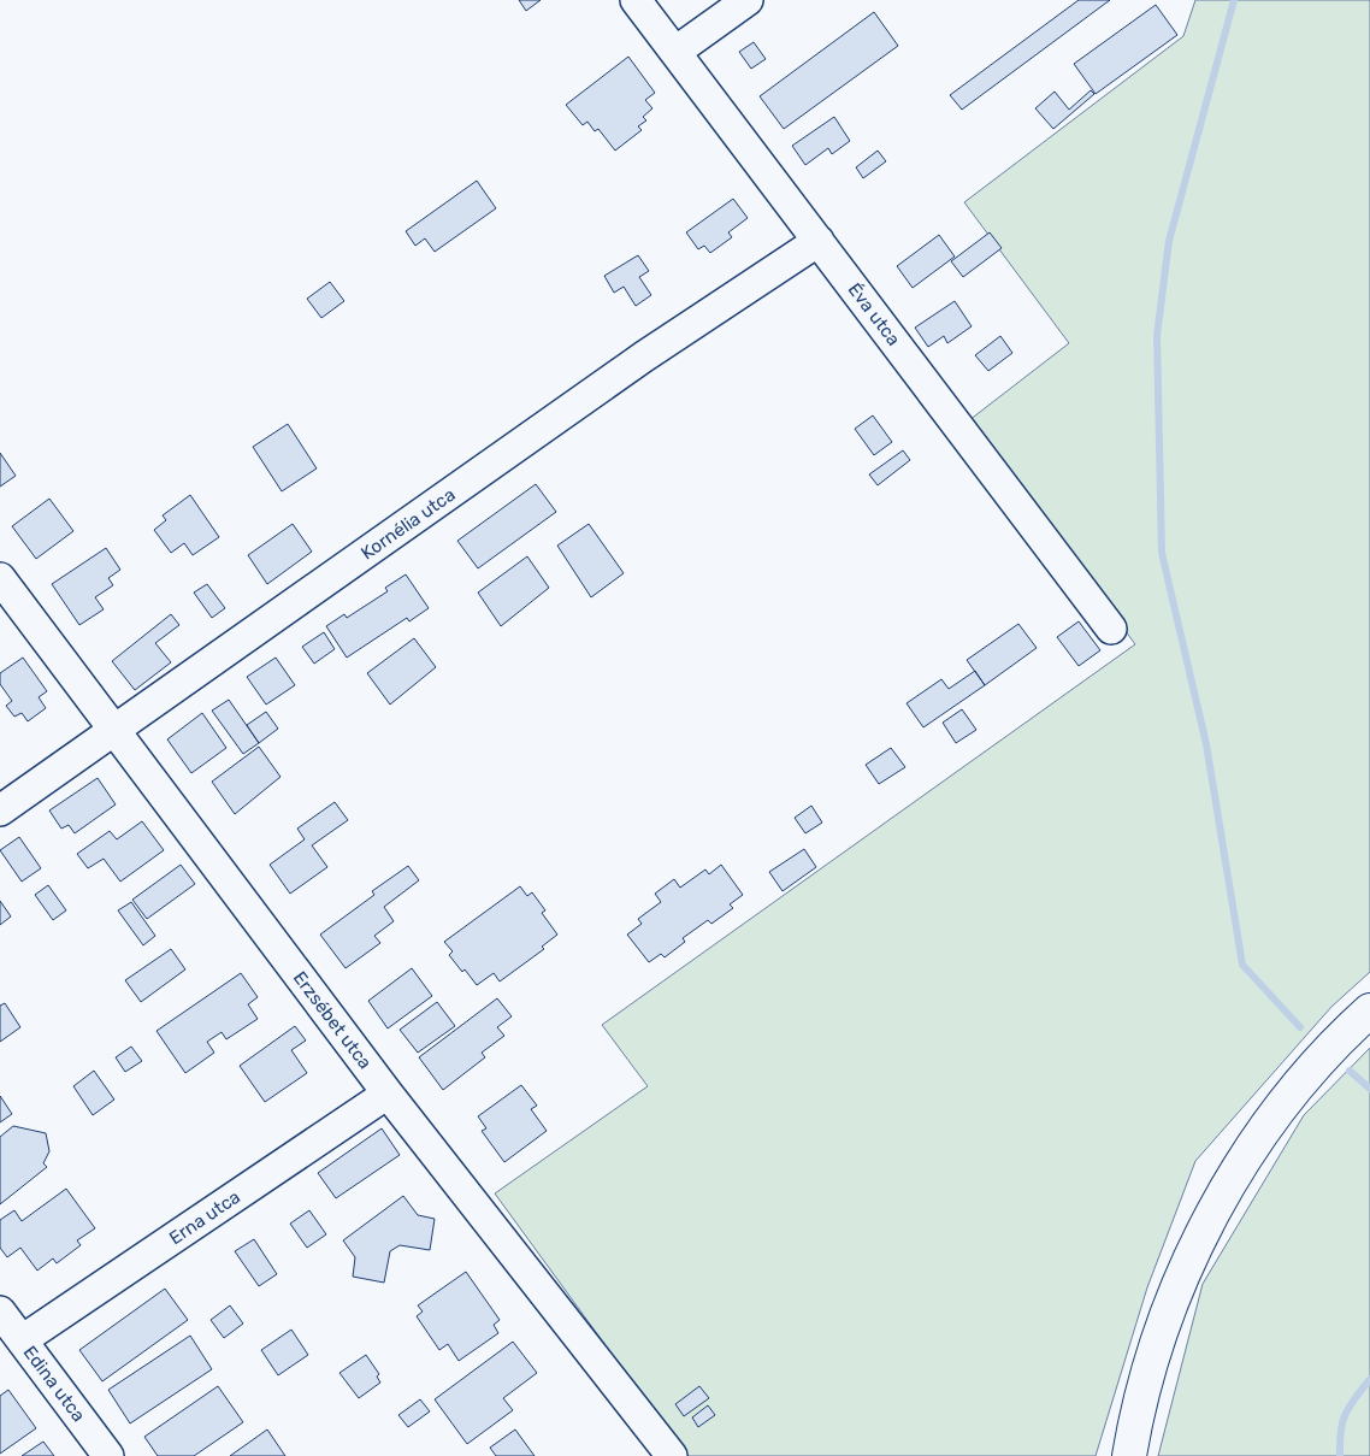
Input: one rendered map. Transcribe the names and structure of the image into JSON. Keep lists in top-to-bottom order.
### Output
{
  "streets": {
    "street": [
      "Éva utca",
      "Kornélia utca",
      "Erzsébet utca",
      "Erna utca",
      "Edina utca"
    ]
  },
  "crossings": [
    ["Éva utca", "Kornélia utca"],
    ["Kornélia utca", "Erzsébet utca"],
    ["Erzsébet utca", "Erna utca"],
    ["Erna utca", "Edina utca"]
  ]
}
